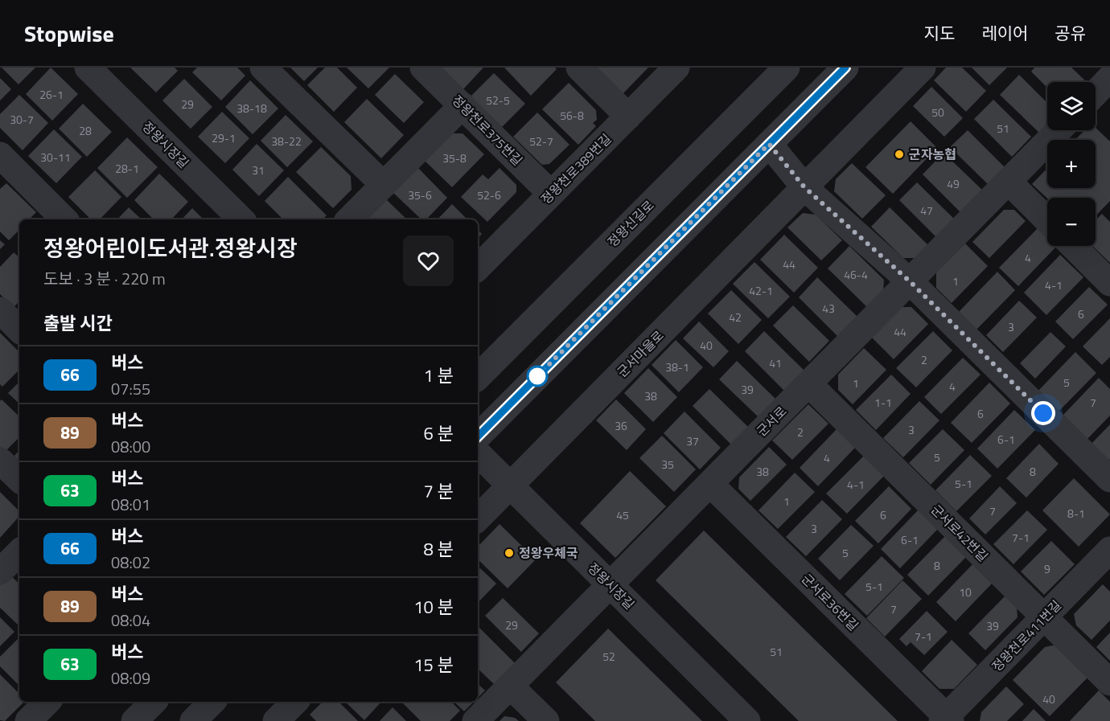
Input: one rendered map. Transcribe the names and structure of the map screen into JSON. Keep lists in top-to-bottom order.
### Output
{
  "streets": {
    "street": [
      "정왕천로375번길",
      "정왕시장길",
      "정왕천로389번길",
      "정왕신길로",
      "군서마을로",
      "군서로",
      "군서로42번길",
      "군서로36번길",
      "정왕천로411번길"
    ]
  },
  "crossings": [
    ["정왕천로375번길", "정왕천로389번길"],
    ["정왕시장길", "군서마을로"],
    ["정왕시장길", "군서로"],
    ["군서로", "군서로42번길"],
    ["군서로", "군서로36번길"],
    ["군서로42번길", "정왕천로411번길"],
    ["군서로36번길", "정왕천로411번길"]
  ],
  "places": ["군자농협", "정왕우체국"],
  "lines": ["bus line 66"],
  "house_numbers": [
    "26-1",
    "52-5",
    "29",
    "38-18",
    "50",
    "56-8",
    "30-7",
    "51",
    "28",
    "29-1",
    "38-22",
    "52-7",
    "30-11",
    "35-8",
    "28-1",
    "31",
    "49",
    "35-6",
    "52-6",
    "47",
    "4",
    "44",
    "46-4",
    "1",
    "4-1",
    "42-1",
    "43",
    "6",
    "42",
    "3",
    "44",
    "40",
    "2",
    "41",
    "38-1",
    "5",
    "1",
    "4",
    "39",
    "38",
    "1-1",
    "7",
    "6",
    "36",
    "3",
    "2",
    "6-1",
    "37",
    "5",
    "4",
    "35",
    "38",
    "8",
    "5-1",
    "4-1",
    "1",
    "7",
    "8-1",
    "45",
    "6",
    "3",
    "7-1",
    "6-1",
    "5",
    "8",
    "9",
    "5-1",
    "10",
    "7",
    "29",
    "39",
    "7-1",
    "51",
    "52",
    "40"
  ],
  "page": {
    "header": "Stopwise",
    "nav": ["지도", "레이어", "공유"],
    "map_buttons": ["+", "−"],
    "heading": [
      ["정왕어린이도서관.정왕시장", "도보 · 3 분 · 220 m"],
      "출발 시간"
    ],
    "list": [
      {
        "mark": "66",
        "name": "버스",
        "note": "07:55",
        "value": "1 분"
      },
      {
        "mark": "89",
        "name": "버스",
        "note": "08:00",
        "value": "6 분"
      },
      {
        "mark": "63",
        "name": "버스",
        "note": "08:01",
        "value": "7 분"
      },
      {
        "mark": "66",
        "name": "버스",
        "note": "08:02",
        "value": "8 분"
      },
      {
        "mark": "89",
        "name": "버스",
        "note": "08:04",
        "value": "10 분"
      },
      {
        "mark": "63",
        "name": "버스",
        "note": "08:09",
        "value": "15 분"
      }
    ]
  }
}
